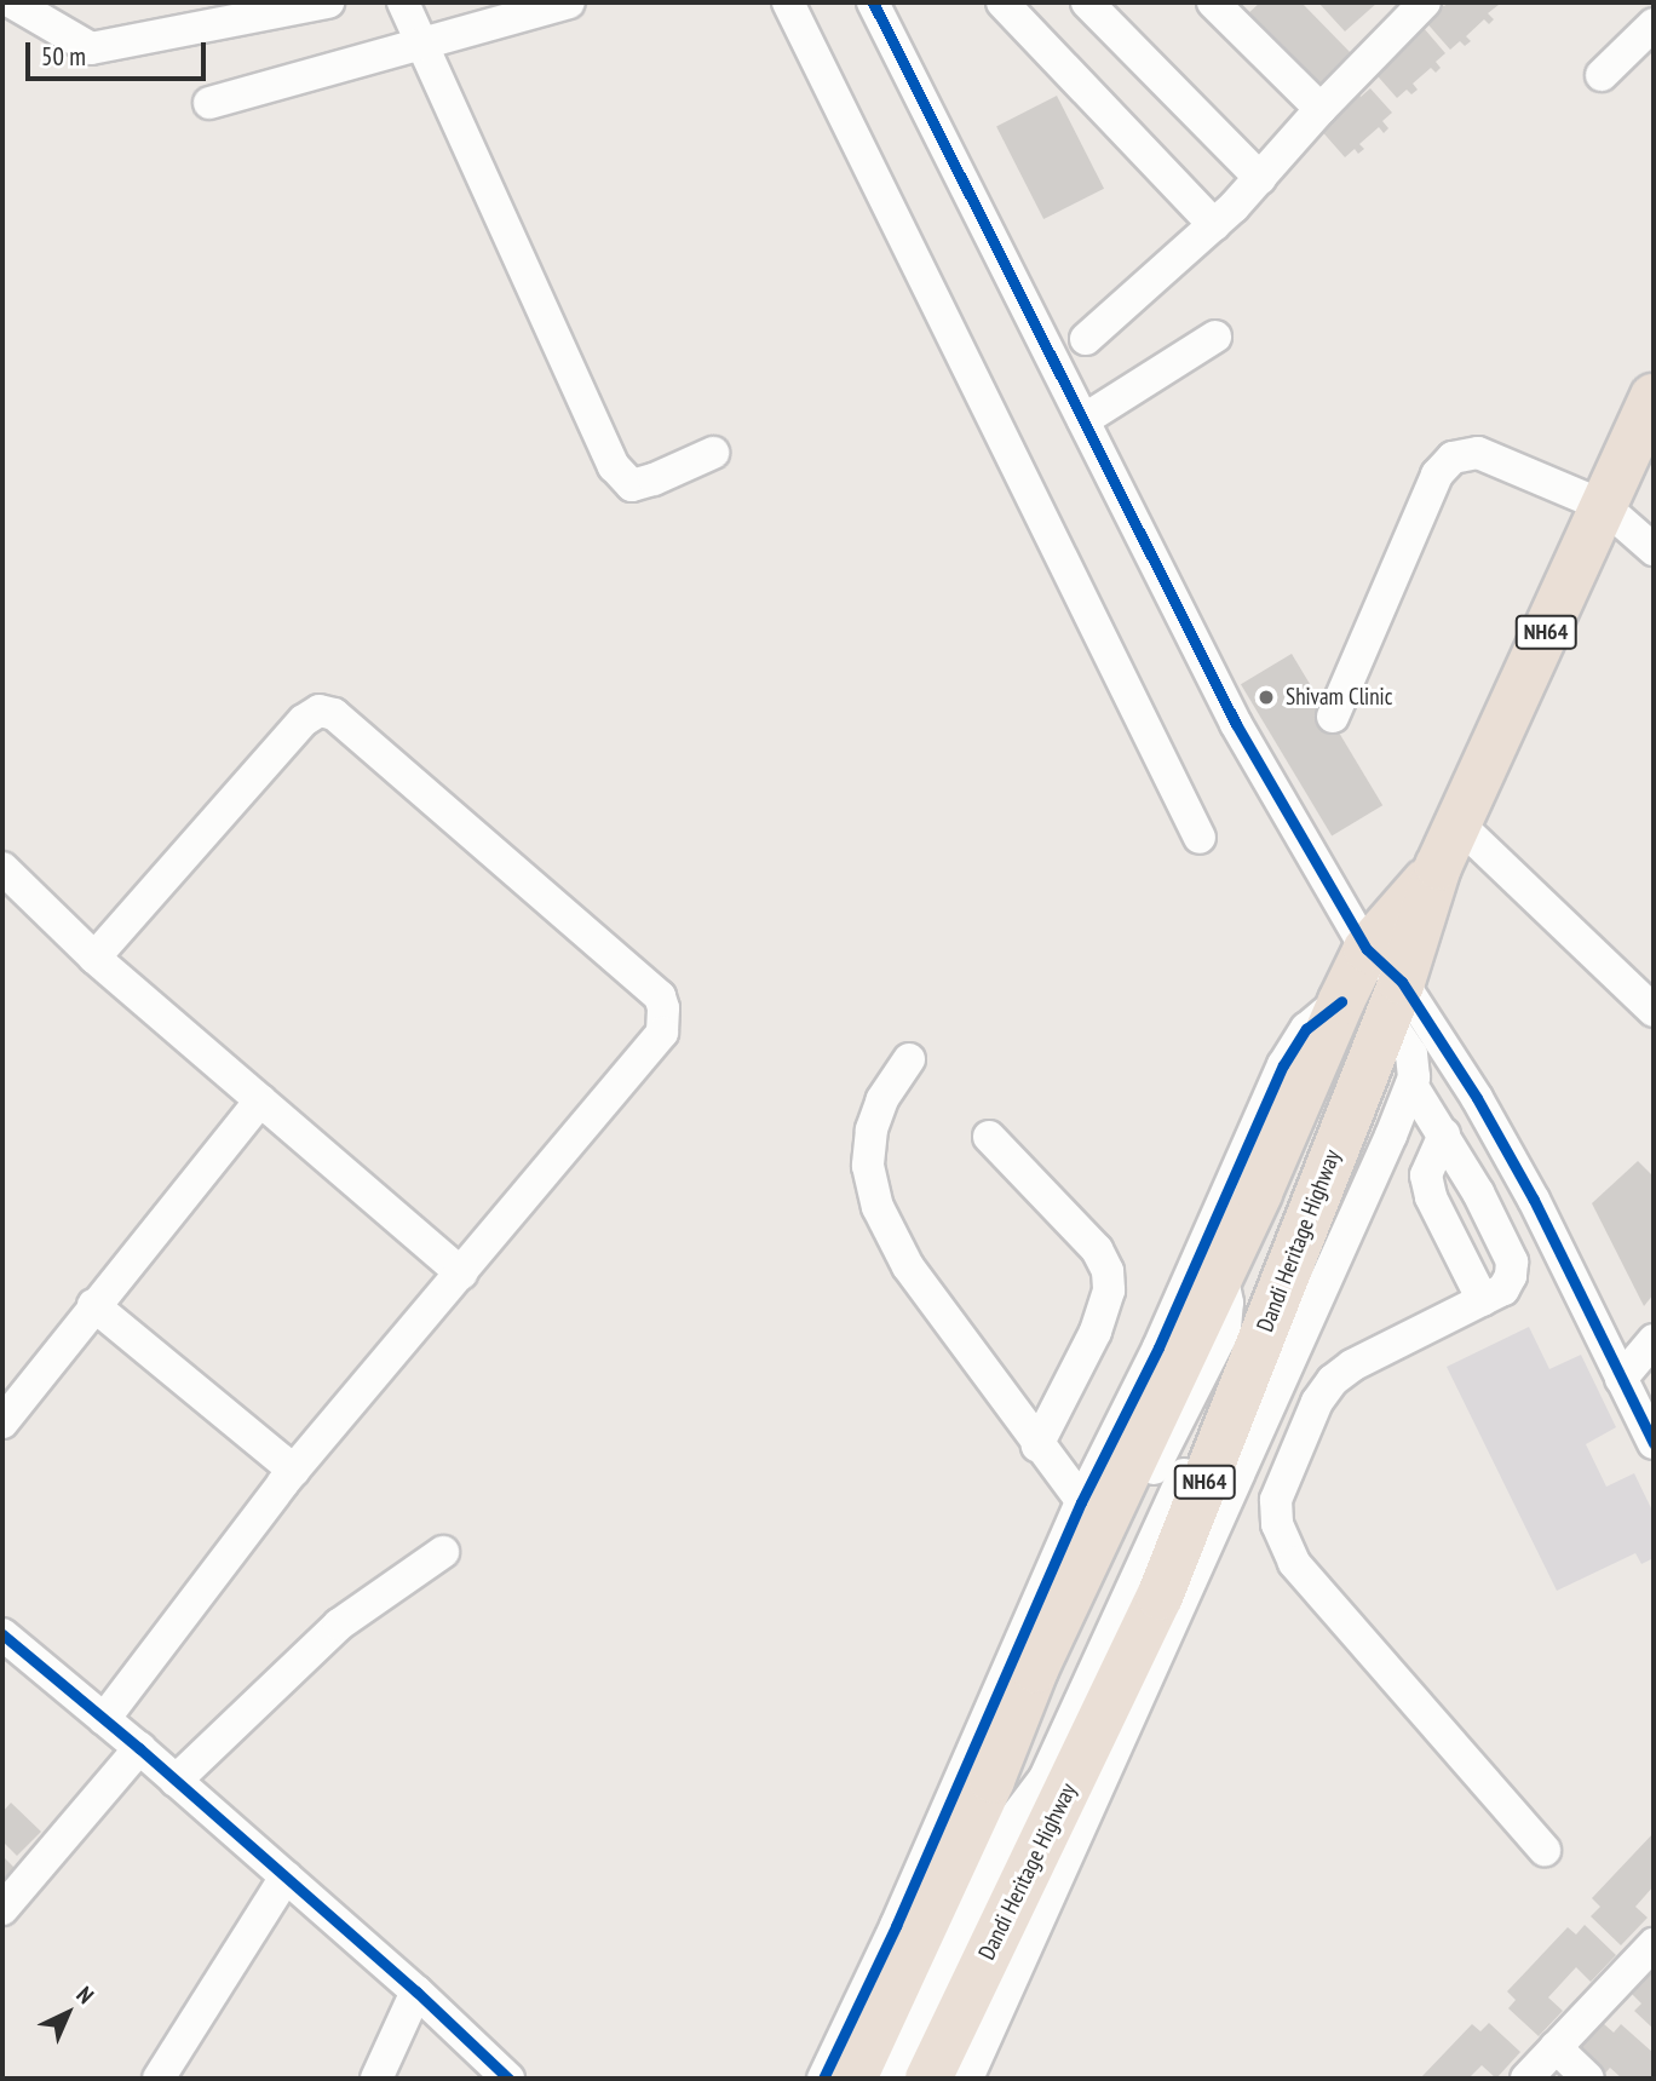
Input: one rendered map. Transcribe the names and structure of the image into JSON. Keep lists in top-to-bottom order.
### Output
{
  "streets": {
    "highway": ["NH64", "Dandi Heritage Highway"]
  },
  "crossings": [
    ["NH64", "Dandi Heritage Highway"]
  ],
  "places": ["Shivam Clinic"],
  "scale_bar": "50 m",
  "north": "top right"
}
